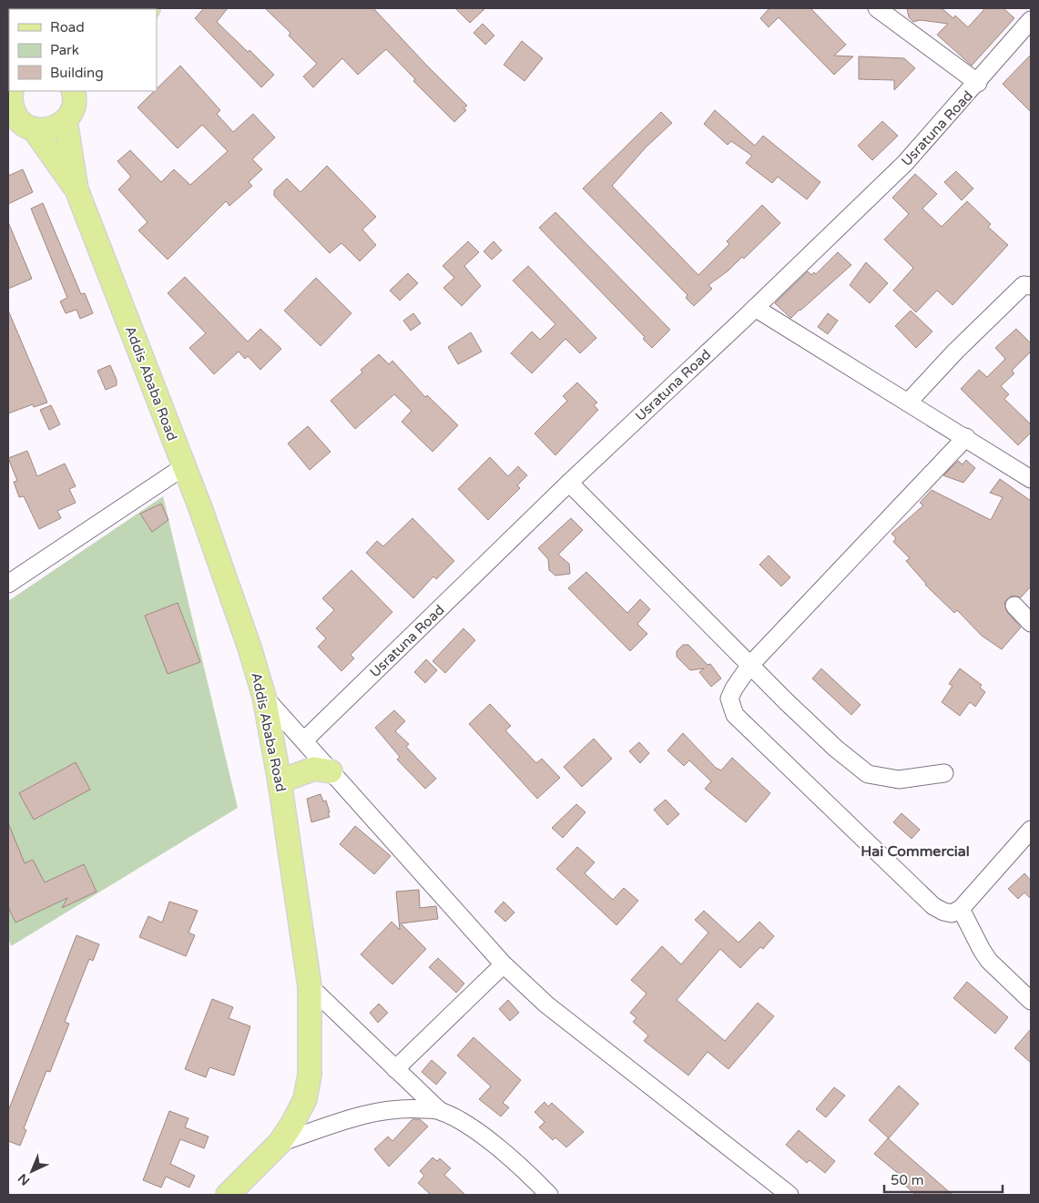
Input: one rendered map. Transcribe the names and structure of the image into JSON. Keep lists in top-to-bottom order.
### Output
{
  "streets": {
    "main road": ["Addis Ababa Road"],
    "street": ["Usratuna Road"]
  },
  "districts": ["Hai Commercial"],
  "legend": ["Road", "Park", "Building"],
  "scale_bar": "50 m",
  "north": "bottom left"
}
